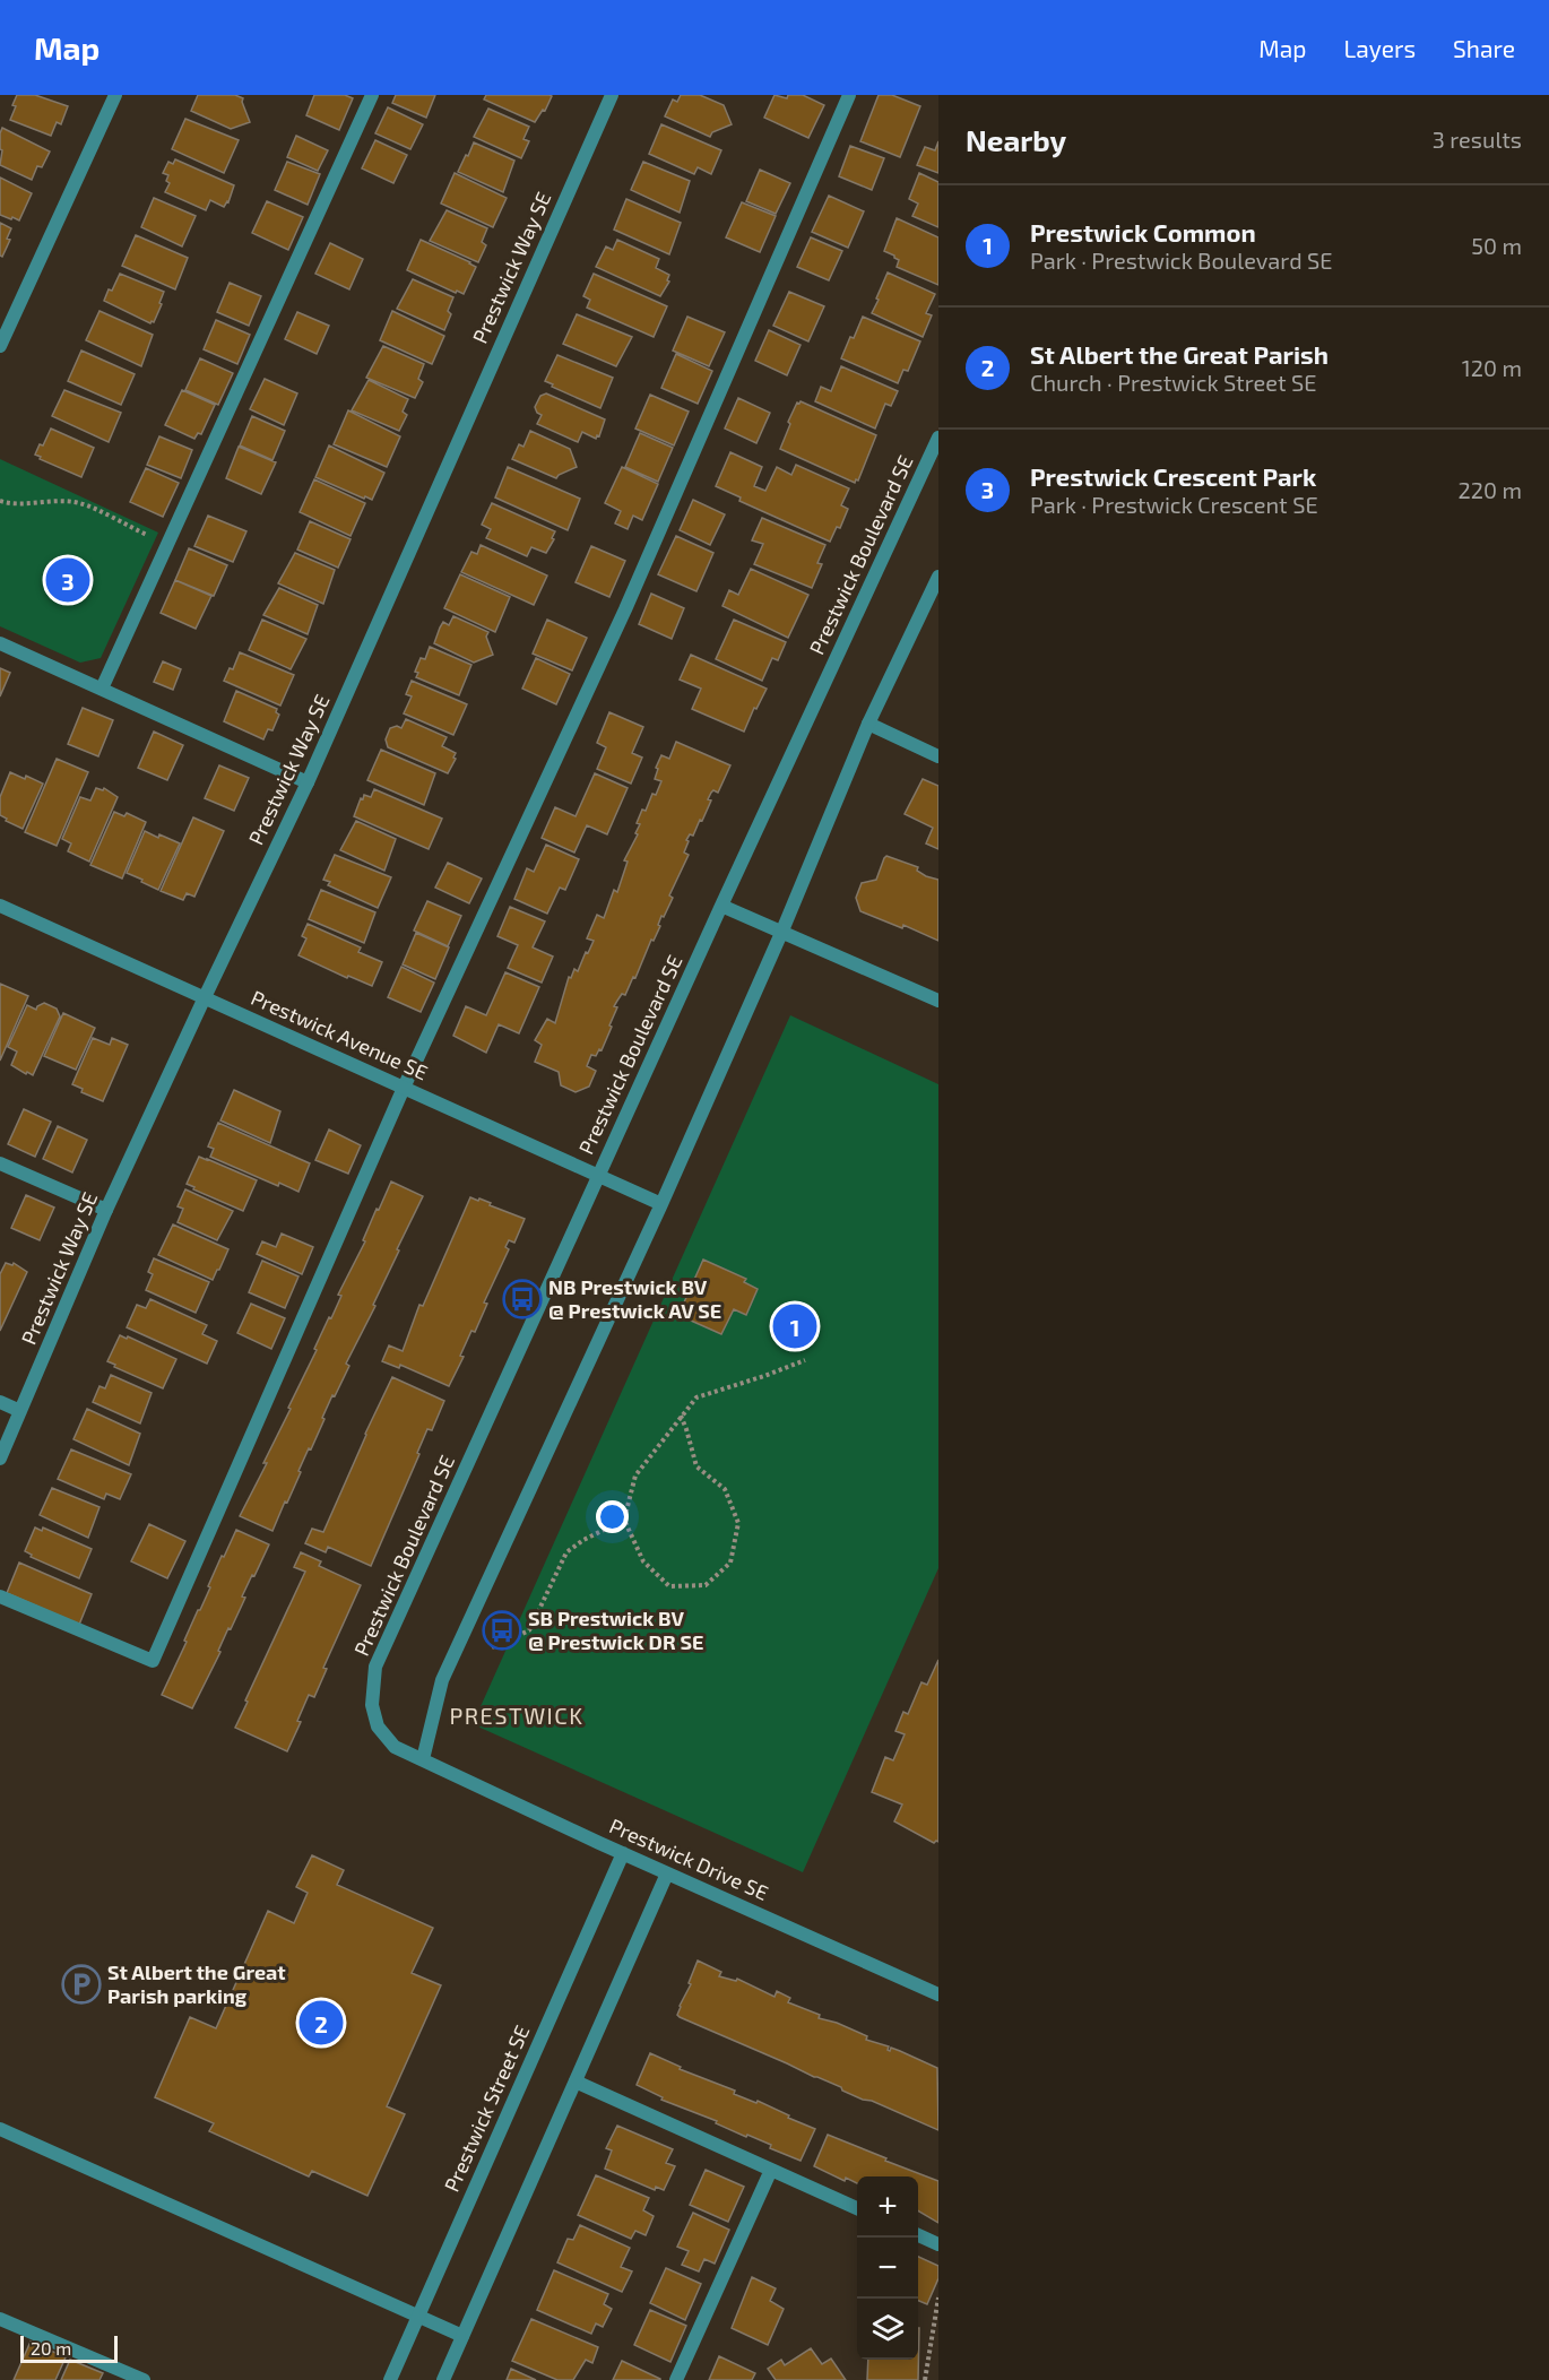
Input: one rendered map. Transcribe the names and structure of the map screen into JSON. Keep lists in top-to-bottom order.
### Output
{
  "streets": {
    "street": [
      "Prestwick Way SE",
      "Prestwick Boulevard SE",
      "Prestwick Avenue SE",
      "Prestwick Drive SE",
      "Prestwick Street SE"
    ]
  },
  "crossings": [
    ["Prestwick Way SE", "Prestwick Avenue SE"],
    ["Prestwick Boulevard SE", "Prestwick Avenue SE"],
    ["Prestwick Boulevard SE", "Prestwick Drive SE"],
    ["Prestwick Drive SE", "Prestwick Street SE"]
  ],
  "districts": ["PRESTWICK"],
  "places": {
    "bus stop": ["NB Prestwick BV @ Prestwick AV SE", "SB Prestwick BV @ Prestwick DR SE"],
    "parking": ["St Albert the Great Parish parking"]
  },
  "scale_bar": "20 m",
  "page": {
    "header": "Map",
    "nav": ["Map", "Layers", "Share"],
    "heading": ["Nearby", "3 results"],
    "list": [
      {
        "mark": "1",
        "name": "Prestwick Common",
        "note": "Park · Prestwick Boulevard SE",
        "value": "50 m"
      },
      {
        "mark": "2",
        "name": "St Albert the Great Parish",
        "note": "Church · Prestwick Street SE",
        "value": "120 m"
      },
      {
        "mark": "3",
        "name": "Prestwick Crescent Park",
        "note": "Park · Prestwick Crescent SE",
        "value": "220 m"
      }
    ],
    "pins": ["3", "1", "2"],
    "map_buttons": ["+", "−"],
    "scale": "20 m"
  }
}
